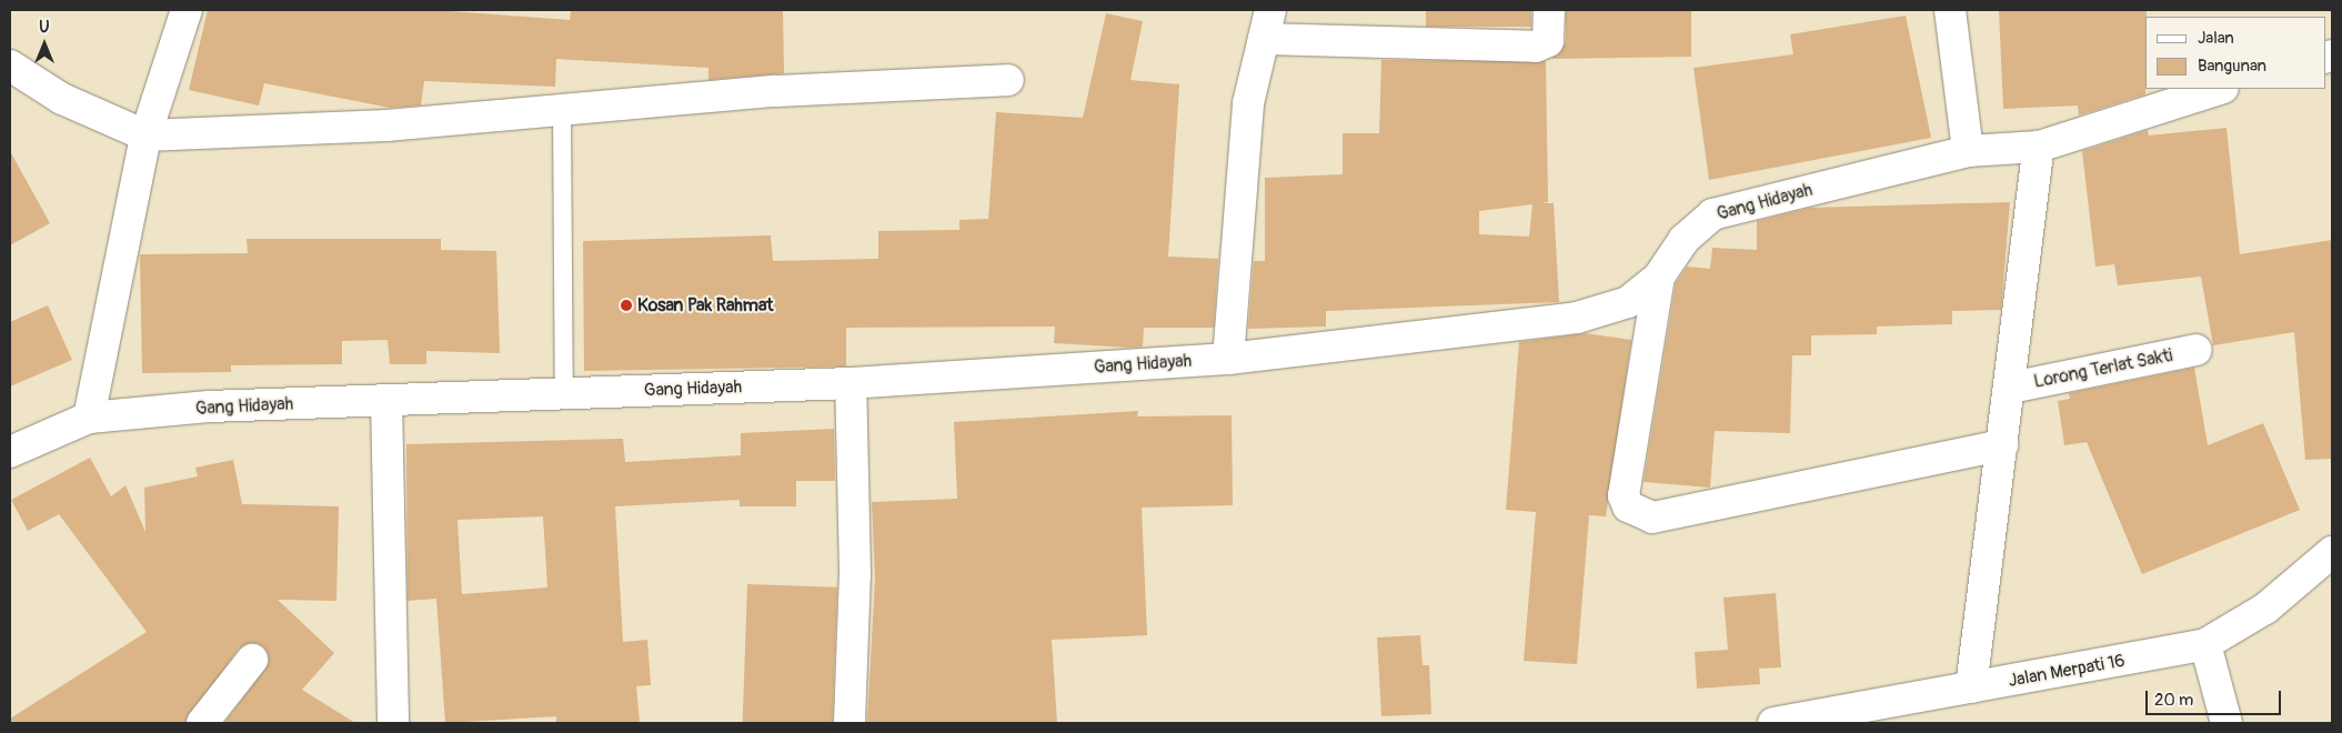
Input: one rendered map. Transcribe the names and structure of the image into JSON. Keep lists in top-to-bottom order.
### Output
{
  "streets": {
    "street": ["Gang Hidayah", "Lorong Terlat Sakti", "Jalan Merpati 16"]
  },
  "places": ["Kosan Pak Rahmat"],
  "legend": ["Jalan", "Bangunan"],
  "scale_bar": "20 m",
  "north": "top"
}
